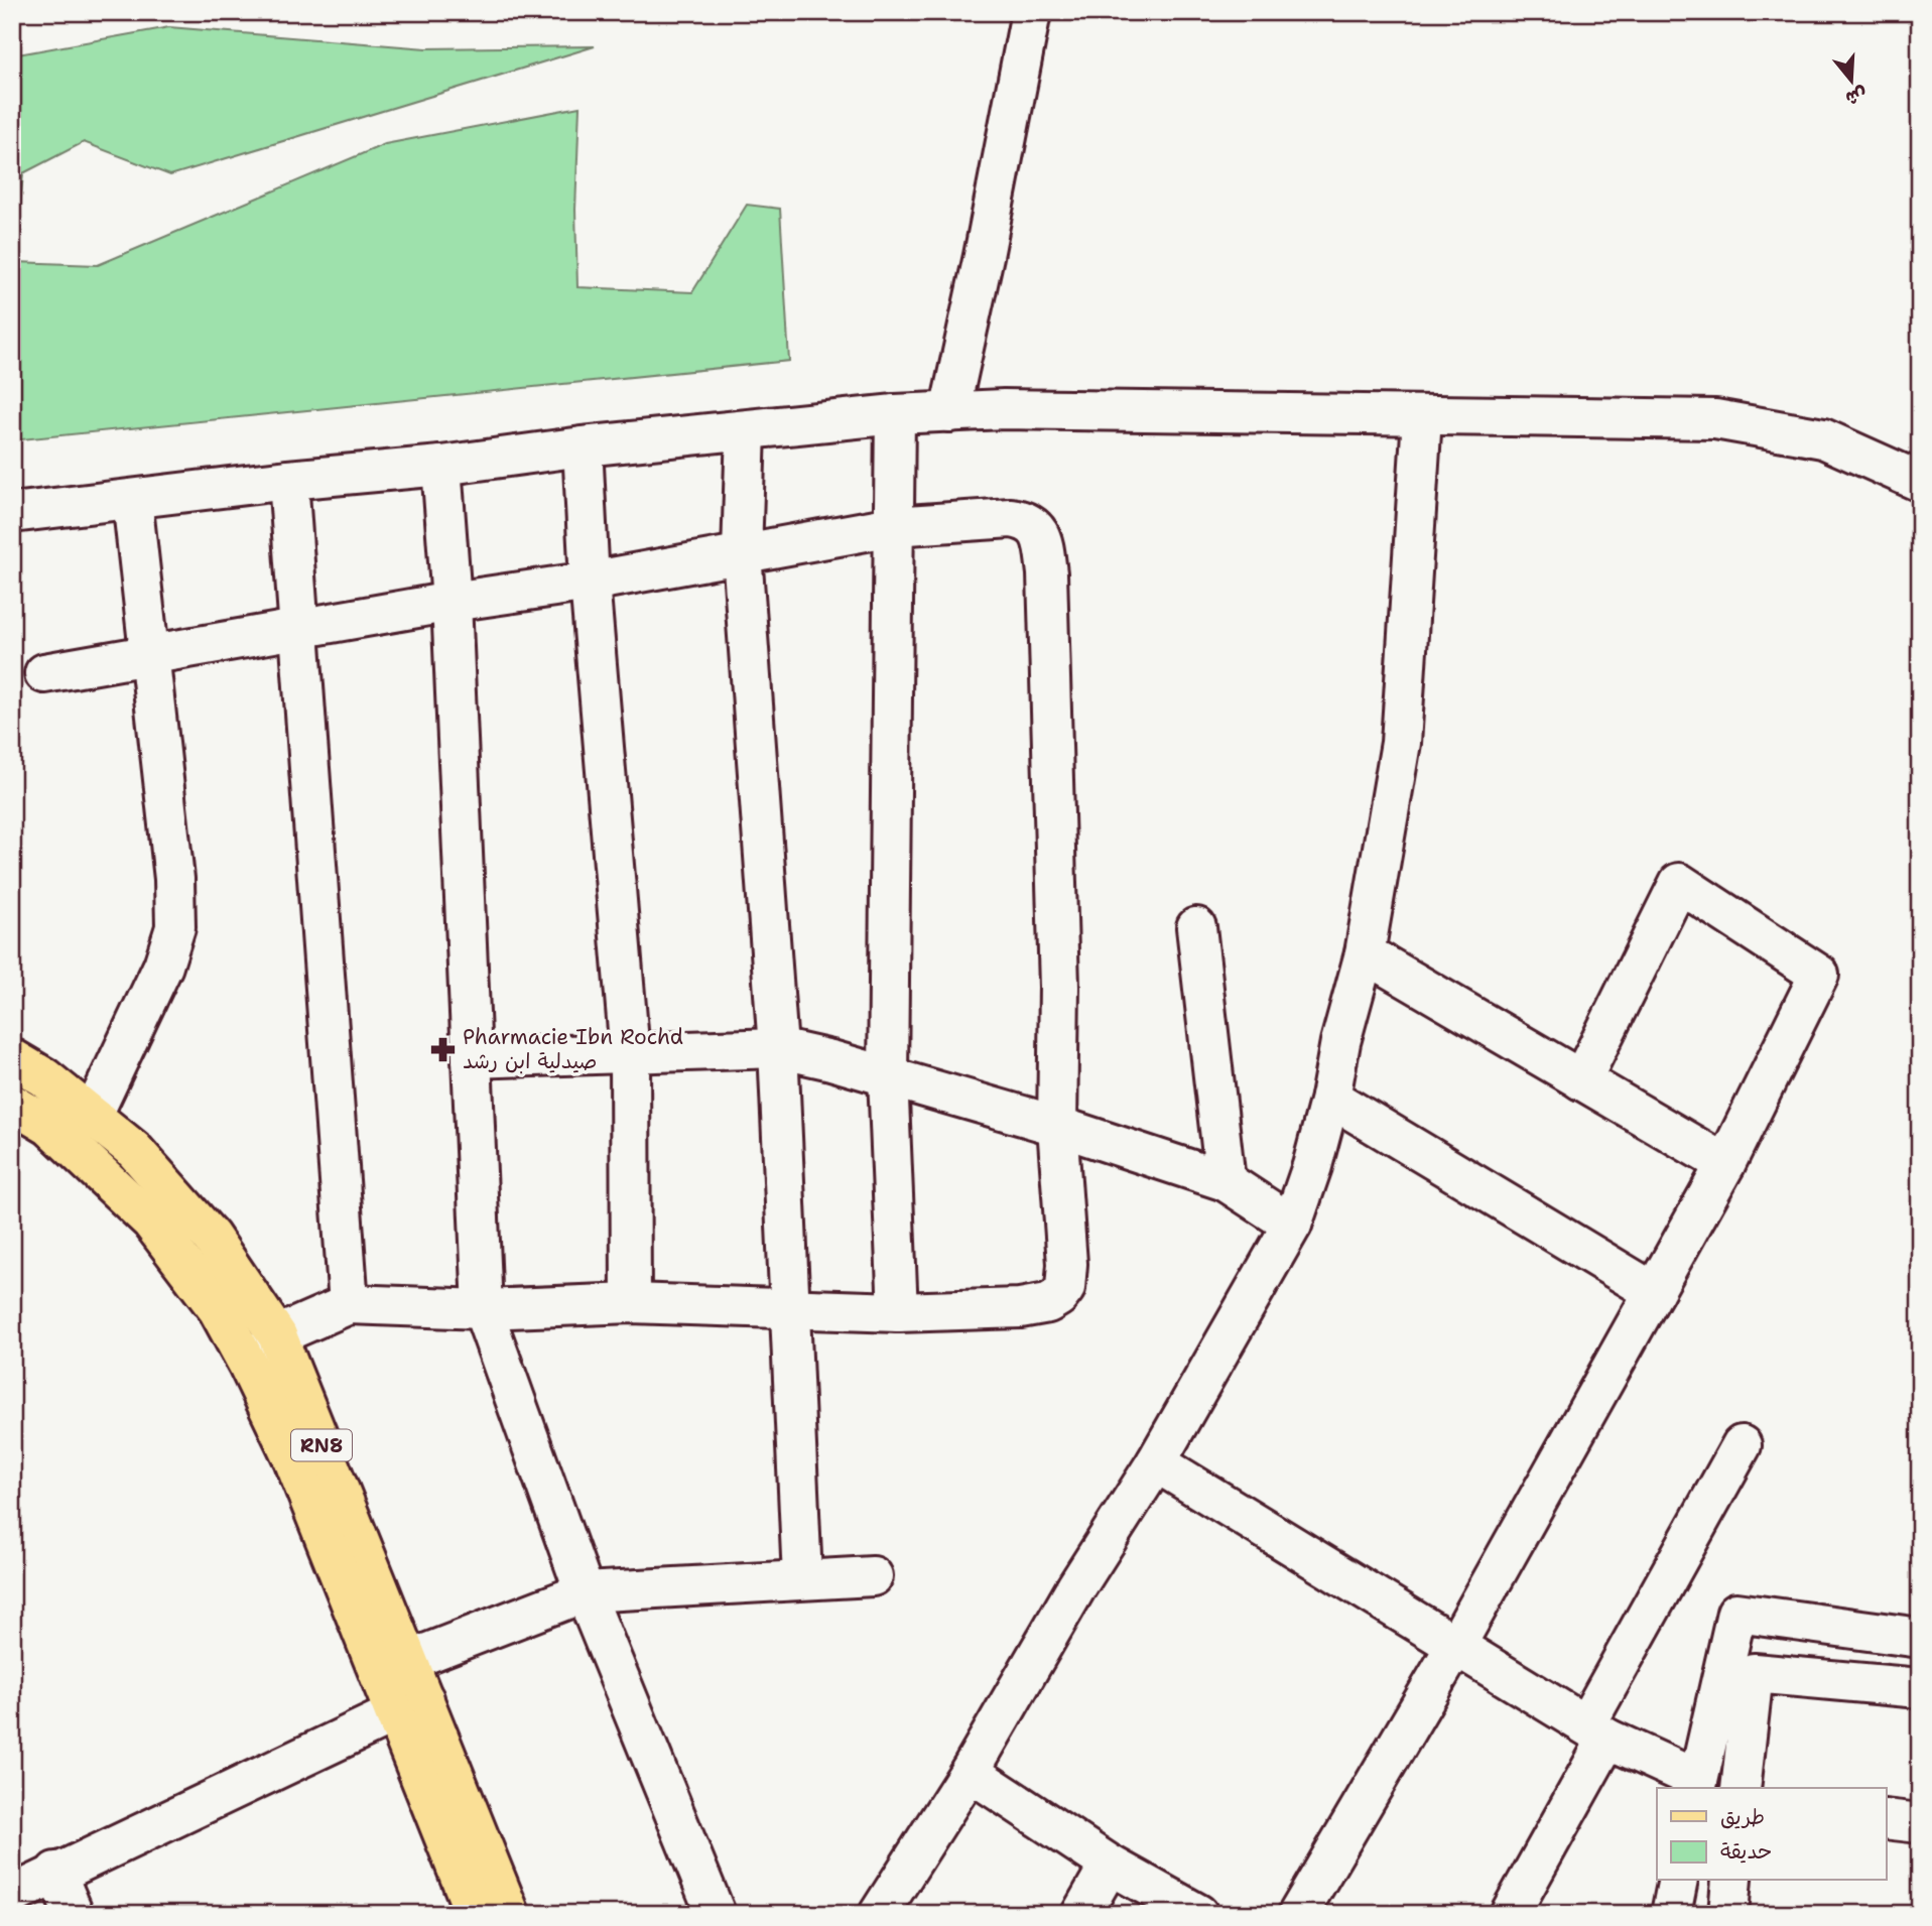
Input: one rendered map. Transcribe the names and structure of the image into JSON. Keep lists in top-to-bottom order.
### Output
{
  "streets": {
    "main road": ["RN8"]
  },
  "places": {
    "pharmacy": ["Pharmacie Ibn Rochd صيدلية ابن رشد"]
  },
  "legend": ["طريق", "حديقة"],
  "north": "bottom"
}
